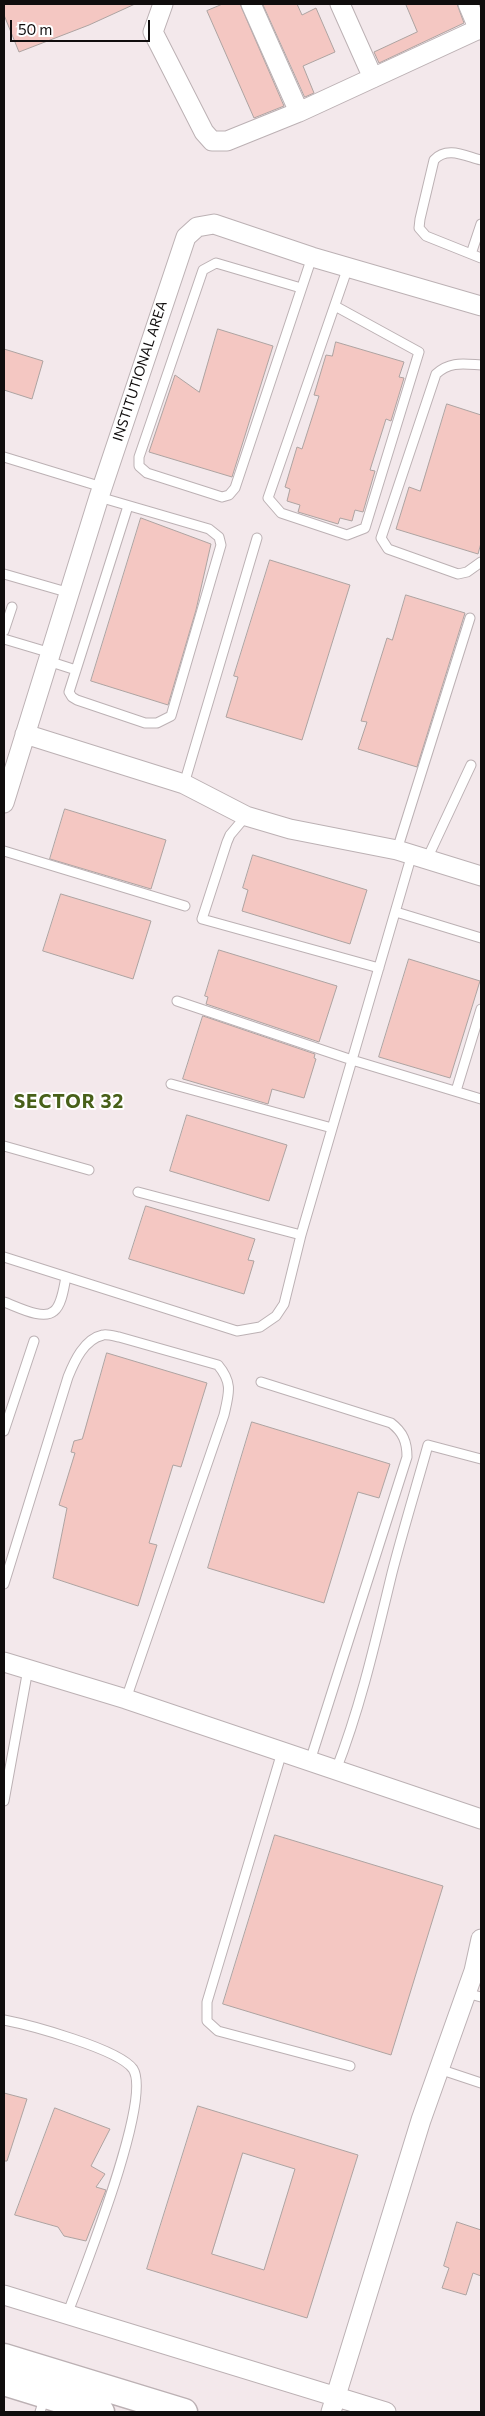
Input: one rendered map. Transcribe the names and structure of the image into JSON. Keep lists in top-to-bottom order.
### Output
{
  "streets": {
    "street": ["INSTITUTIONAL AREA"]
  },
  "districts": ["SECTOR 32"],
  "scale_bar": "50 m"
}
